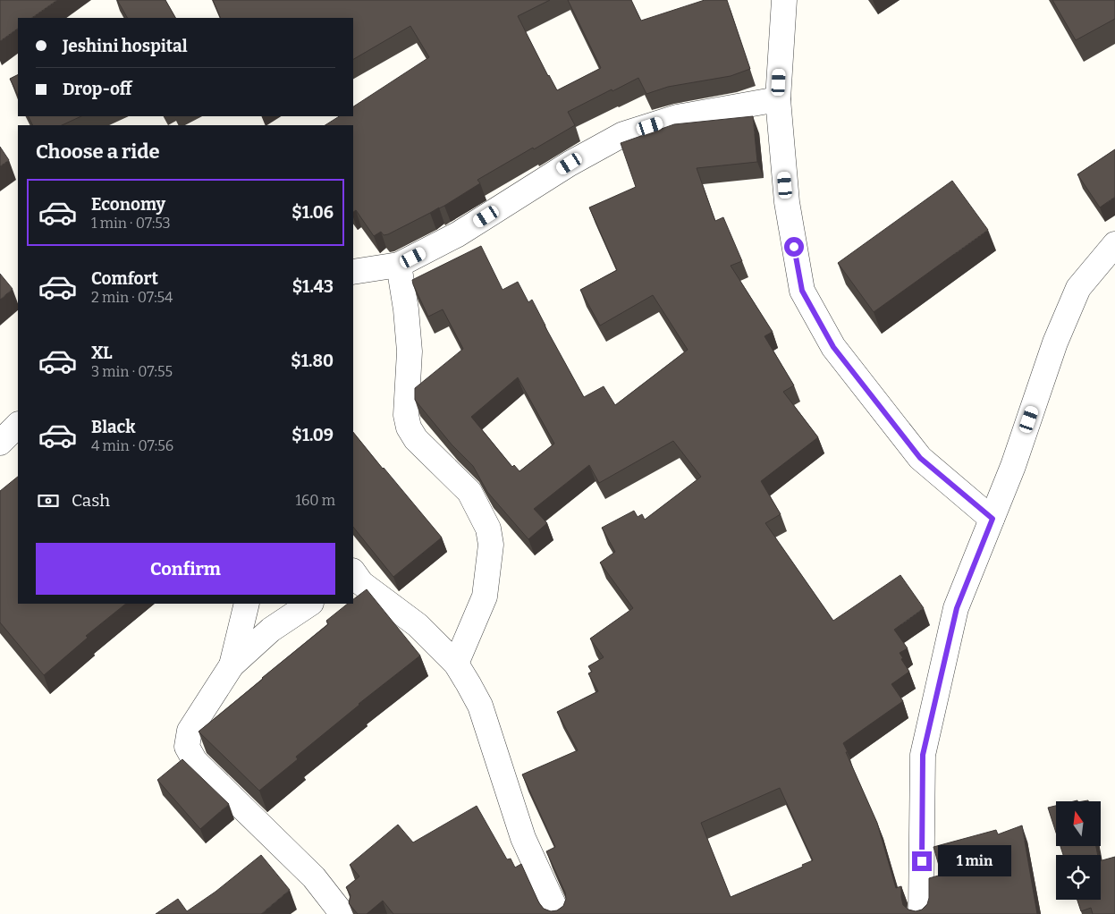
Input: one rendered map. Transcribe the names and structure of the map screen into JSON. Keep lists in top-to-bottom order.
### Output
{
  "north": "top",
  "page": {
    "banner": ["Jeshini hospital", "Drop-off"],
    "heading": "Choose a ride",
    "list": [
      {
        "name": "Economy",
        "note": "1 min · 07:53",
        "value": "$1.06"
      },
      {
        "name": "Comfort",
        "note": "2 min · 07:54",
        "value": "$1.43"
      },
      {
        "name": "XL",
        "note": "3 min · 07:55",
        "value": "$1.80"
      },
      {
        "name": "Black",
        "note": "4 min · 07:56",
        "value": "$1.09"
      }
    ],
    "pay": ["Cash", "160 m"],
    "buttons": "Confirm",
    "bubble": "1 min"
  }
}
